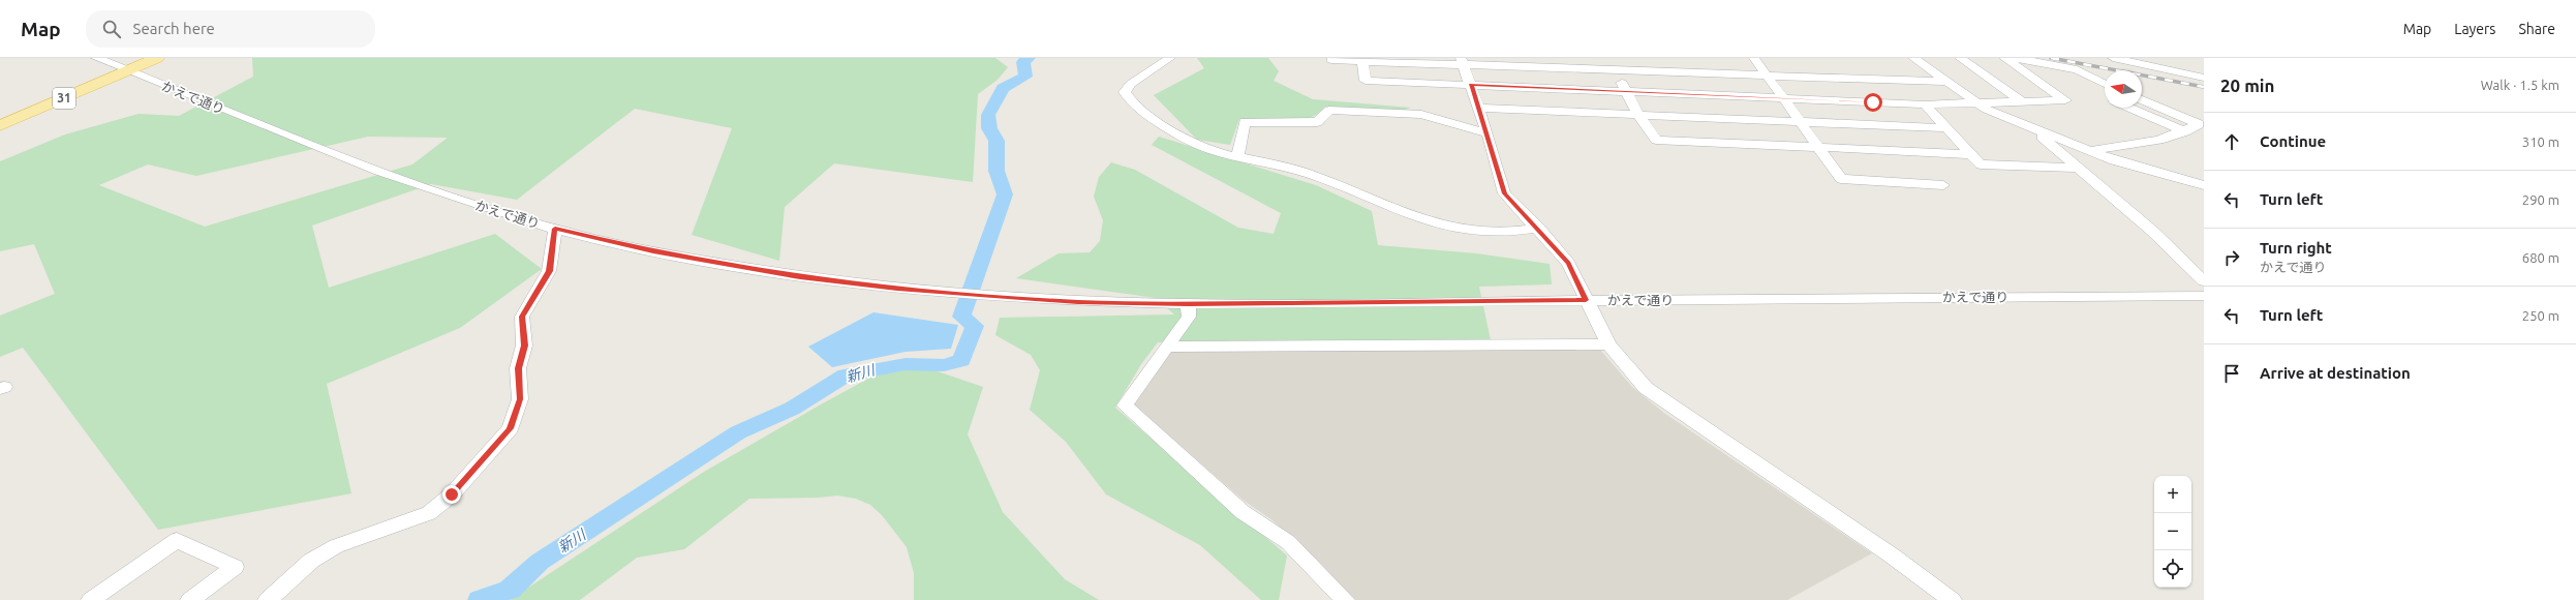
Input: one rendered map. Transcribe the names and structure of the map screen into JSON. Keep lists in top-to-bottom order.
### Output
{
  "streets": {
    "main road": ["31"],
    "street": ["かえで通り"]
  },
  "crossings": [
    ["かえで通り", "31"]
  ],
  "water": ["新川"],
  "north": "left",
  "page": {
    "header": "Map",
    "search": "Search here",
    "nav": ["Map", "Layers", "Share"],
    "heading": ["20 min", "Walk · 1.5 km"],
    "list": [
      ["Continue", "310 m"],
      ["Turn left", "290 m"],
      ["Turn right", "かえで通り", "680 m"],
      ["Turn left", "250 m"],
      "Arrive at destination"
    ],
    "map_buttons": ["+", "−"]
  }
}
